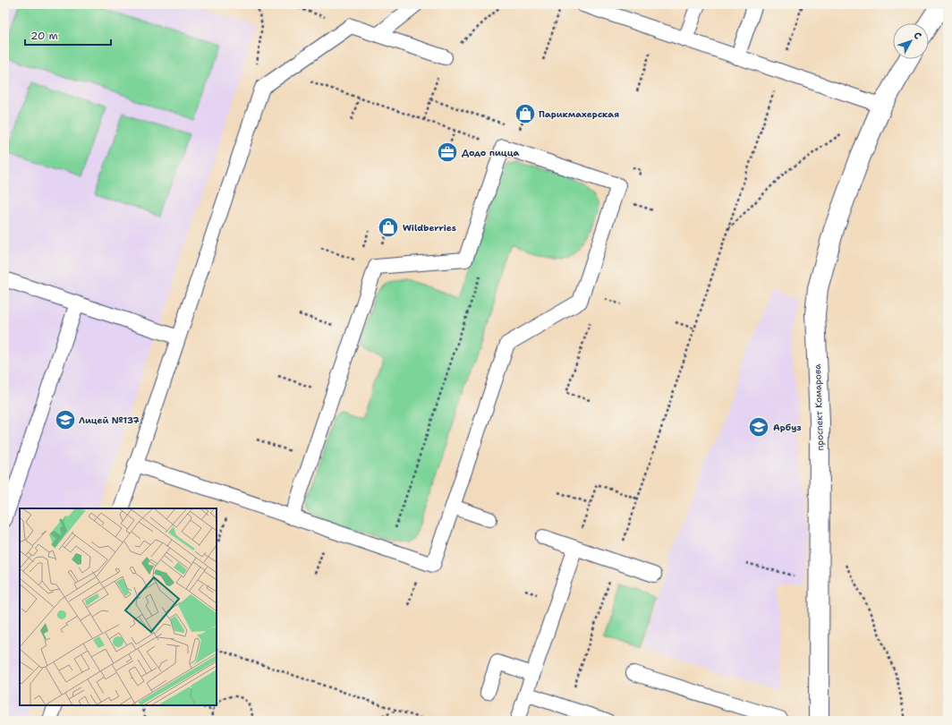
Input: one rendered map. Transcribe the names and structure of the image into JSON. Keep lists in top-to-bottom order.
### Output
{
  "streets": {
    "street": ["проспект Комарова"]
  },
  "places": {
    "shop": ["Парикмахерская", "Wildberries"],
    "office": ["Додо пицца"],
    "school or university": ["Лицей №137", "Арбуз"]
  },
  "scale_bar": "20 m",
  "north": "top right"
}
